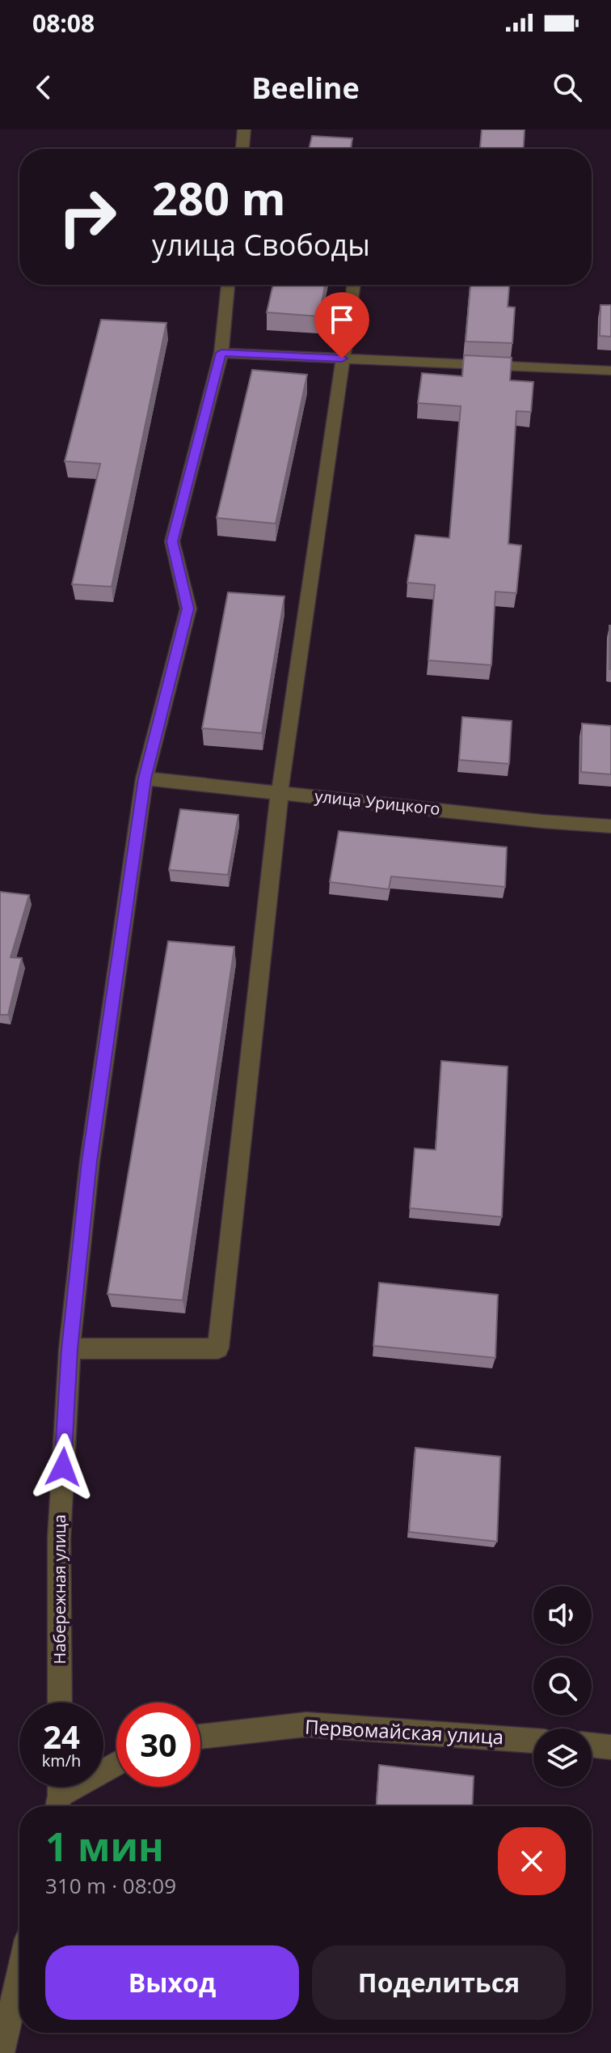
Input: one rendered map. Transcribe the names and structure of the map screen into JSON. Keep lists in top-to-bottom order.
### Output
{
  "streets": {
    "street": ["улица Урицкого", "Набережная улица", "Первомайская улица"]
  },
  "crossings": [
    ["улица Урицкого", "Набережная улица"]
  ],
  "page": {
    "status": "08:08",
    "header": "Beeline",
    "turn": ["280 m", "улица Свободы"],
    "speed": "24 km/h",
    "limit": "30",
    "heading": ["1 мин", "310 m · 08:09"],
    "buttons": ["Выход", "Поделиться"]
  }
}
